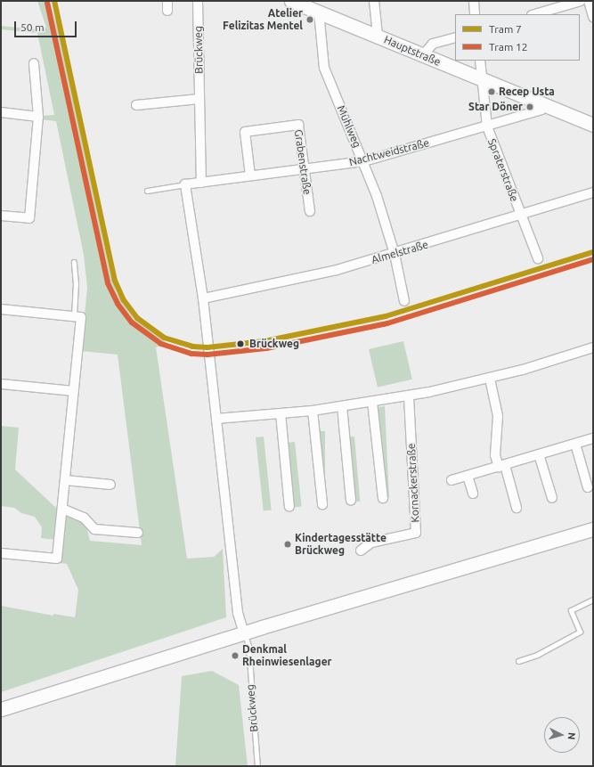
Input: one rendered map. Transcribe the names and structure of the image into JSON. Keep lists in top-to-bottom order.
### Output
{
  "streets": {
    "street": [
      "Brückweg",
      "Hauptstraße",
      "Mühlweg",
      "Nachtweidstraße",
      "Grabenstraße",
      "Spraterstraße",
      "Almelstraße",
      "Kornackerstraße"
    ]
  },
  "crossings": [
    ["Brückweg", "Nachtweidstraße"],
    ["Brückweg", "Almelstraße"],
    ["Hauptstraße", "Mühlweg"],
    ["Hauptstraße", "Nachtweidstraße"],
    ["Hauptstraße", "Spraterstraße"],
    ["Mühlweg", "Nachtweidstraße"],
    ["Mühlweg", "Almelstraße"],
    ["Nachtweidstraße", "Grabenstraße"],
    ["Nachtweidstraße", "Spraterstraße"],
    ["Spraterstraße", "Almelstraße"]
  ],
  "places": [
    "Atelier Felizitas Mentel",
    "Recep Usta",
    "Star Döner",
    "Brückweg",
    "Kindertagesstätte Brückweg",
    "Denkmal Rheinwiesenlager"
  ],
  "lines": ["tram line 7", "tram line 12"],
  "legend": ["Tram 7", "Tram 12"],
  "scale_bar": "50 m",
  "north": "right"
}
